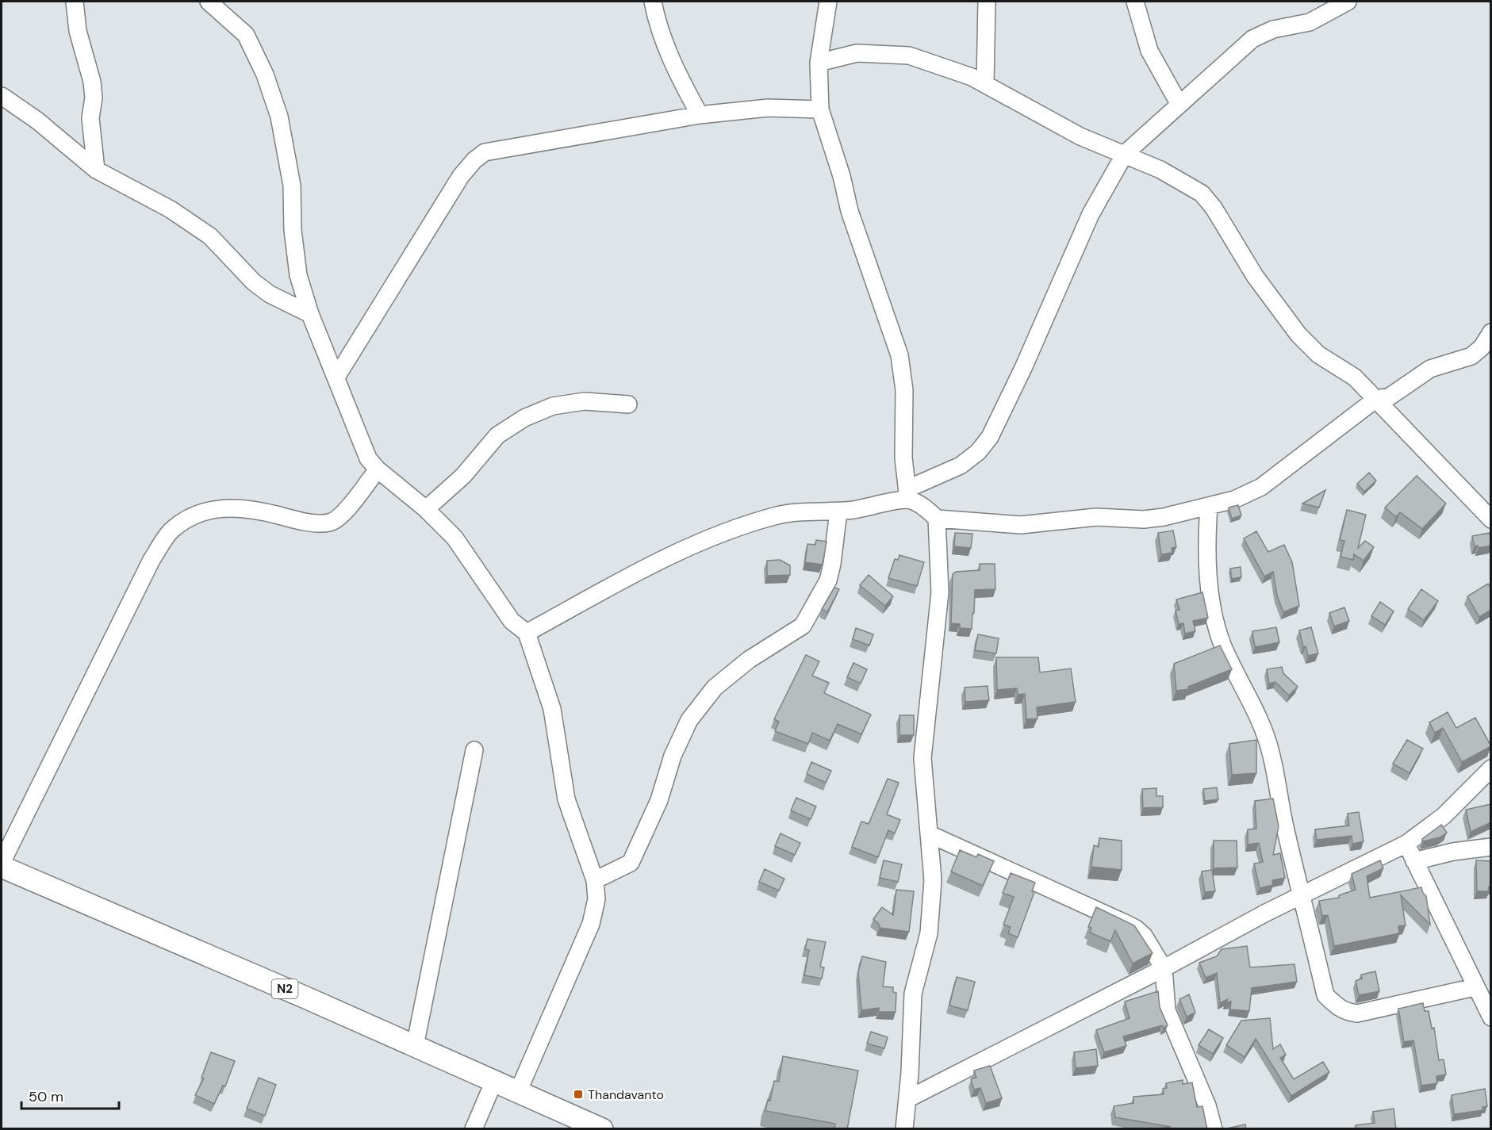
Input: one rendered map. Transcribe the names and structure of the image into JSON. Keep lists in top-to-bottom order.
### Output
{
  "streets": {
    "main road": ["N2"]
  },
  "places": {
    "transit": ["Thandavanto"]
  },
  "scale_bar": "50 m"
}
